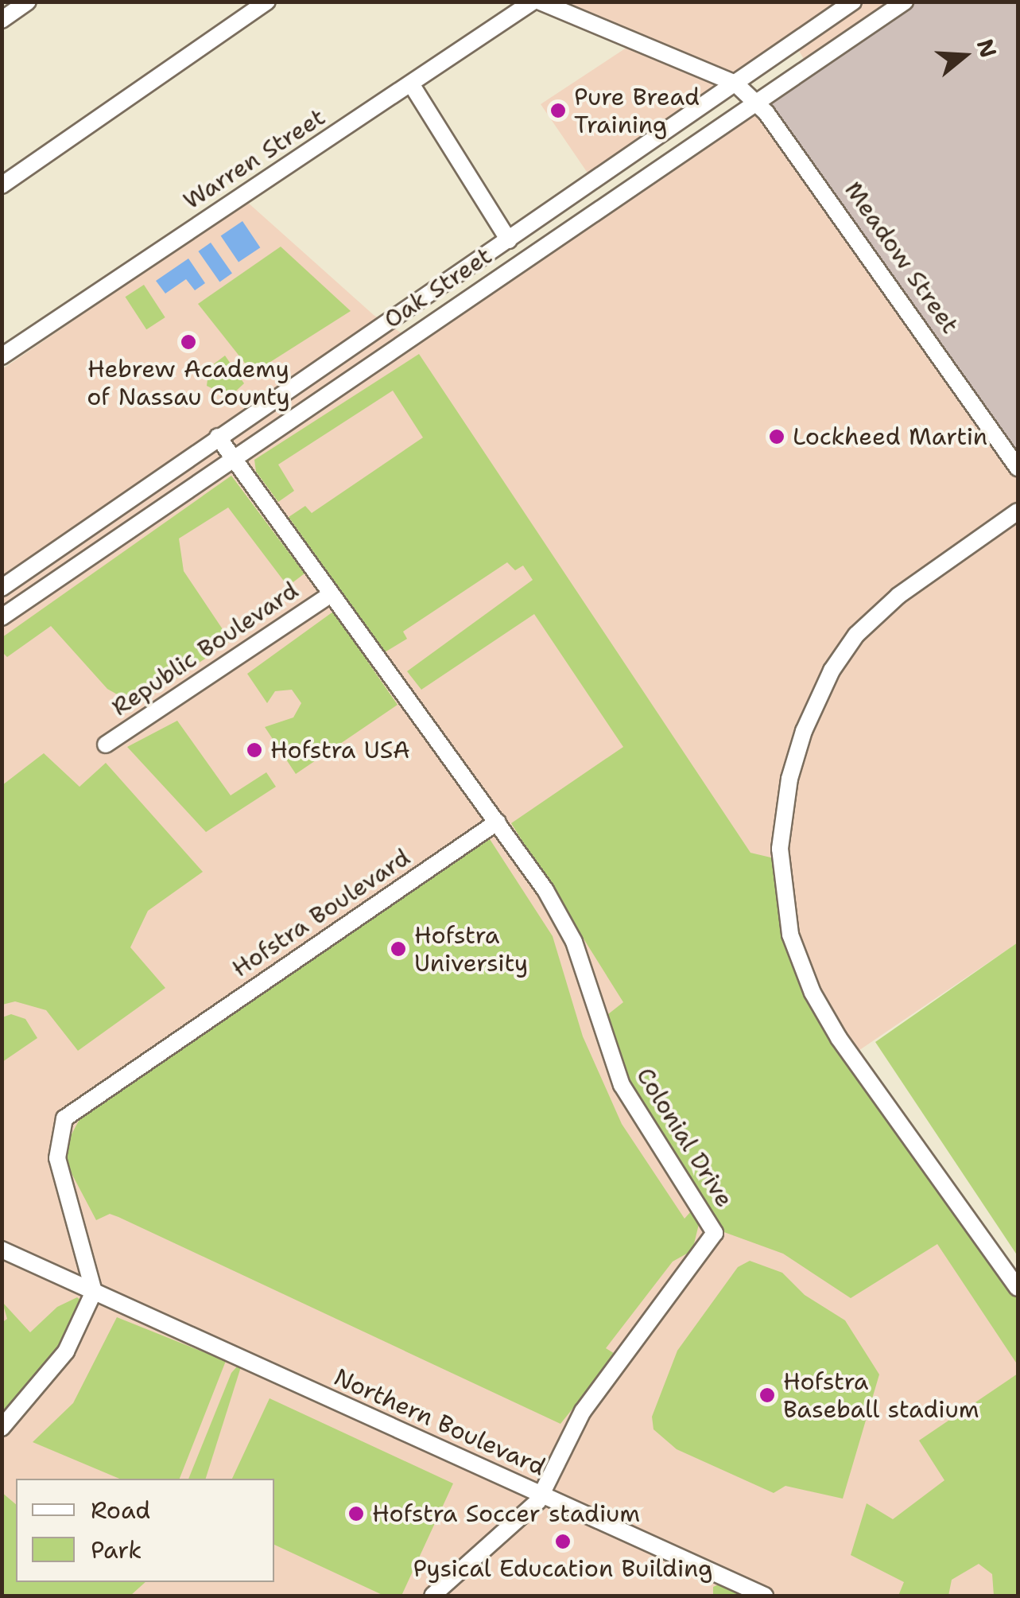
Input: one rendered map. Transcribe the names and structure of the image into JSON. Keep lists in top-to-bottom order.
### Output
{
  "streets": {
    "street": [
      "Warren Street",
      "Meadow Street",
      "Oak Street",
      "Republic Boulevard",
      "Hofstra Boulevard",
      "Colonial Drive",
      "Northern Boulevard"
    ]
  },
  "crossings": [
    ["Meadow Street", "Oak Street"],
    ["Hofstra Boulevard", "Colonial Drive"],
    ["Hofstra Boulevard", "Northern Boulevard"],
    ["Colonial Drive", "Northern Boulevard"]
  ],
  "places": [
    "Pure Bread Training",
    "Hebrew Academy of Nassau County",
    "Lockheed Martin",
    "Hofstra USA",
    "Hofstra University",
    "Hofstra Baseball stadium",
    "Hofstra Soccer stadium",
    "Pysical Education Building"
  ],
  "legend": ["Road", "Park"],
  "north": "right"
}
